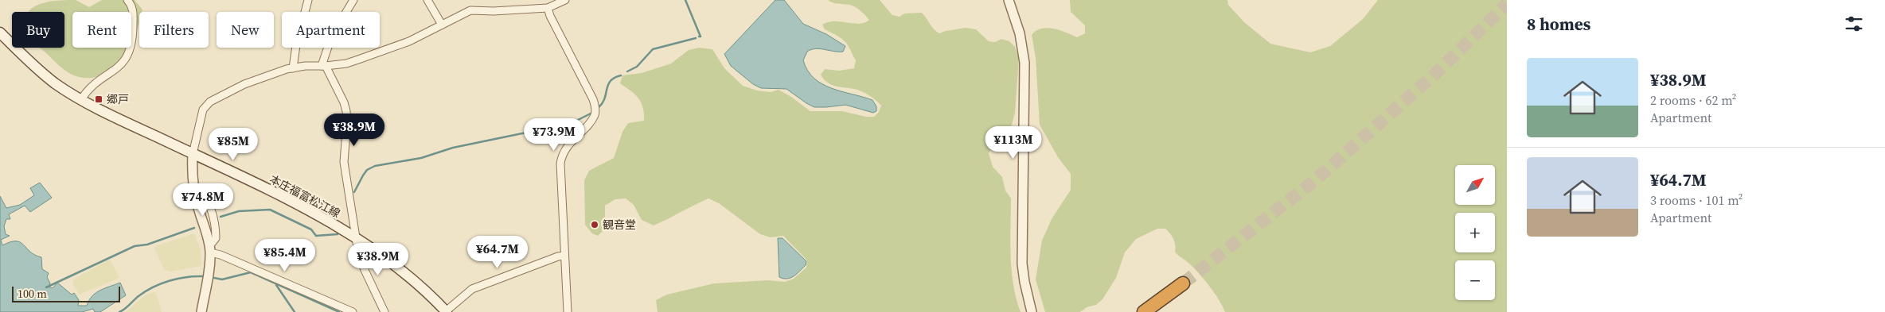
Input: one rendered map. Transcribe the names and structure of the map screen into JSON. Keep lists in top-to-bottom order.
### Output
{
  "streets": {
    "main road": ["本庄福富松江線"]
  },
  "places": {
    "transit": ["郷戸"],
    "other": ["観音堂"]
  },
  "scale_bar": "100 m",
  "north": "top right",
  "page": {
    "heading": "8 homes",
    "chip": [
      "Buy",
      "Rent",
      "Filters",
      "New",
      "Apartment"
    ],
    "list": [
      {
        "name": "¥38.9M",
        "note": "2 rooms · 62 m² · Apartment"
      },
      {
        "name": "¥64.7M",
        "note": "3 rooms · 101 m² · Apartment"
      }
    ],
    "price": [
      "¥38.9M",
      "¥73.9M",
      "¥113M",
      "¥85M",
      "¥74.8M",
      "¥64.7M",
      "¥85.4M",
      "¥38.9M"
    ],
    "map_buttons": ["+", "−"],
    "scale": "100 m"
  }
}
